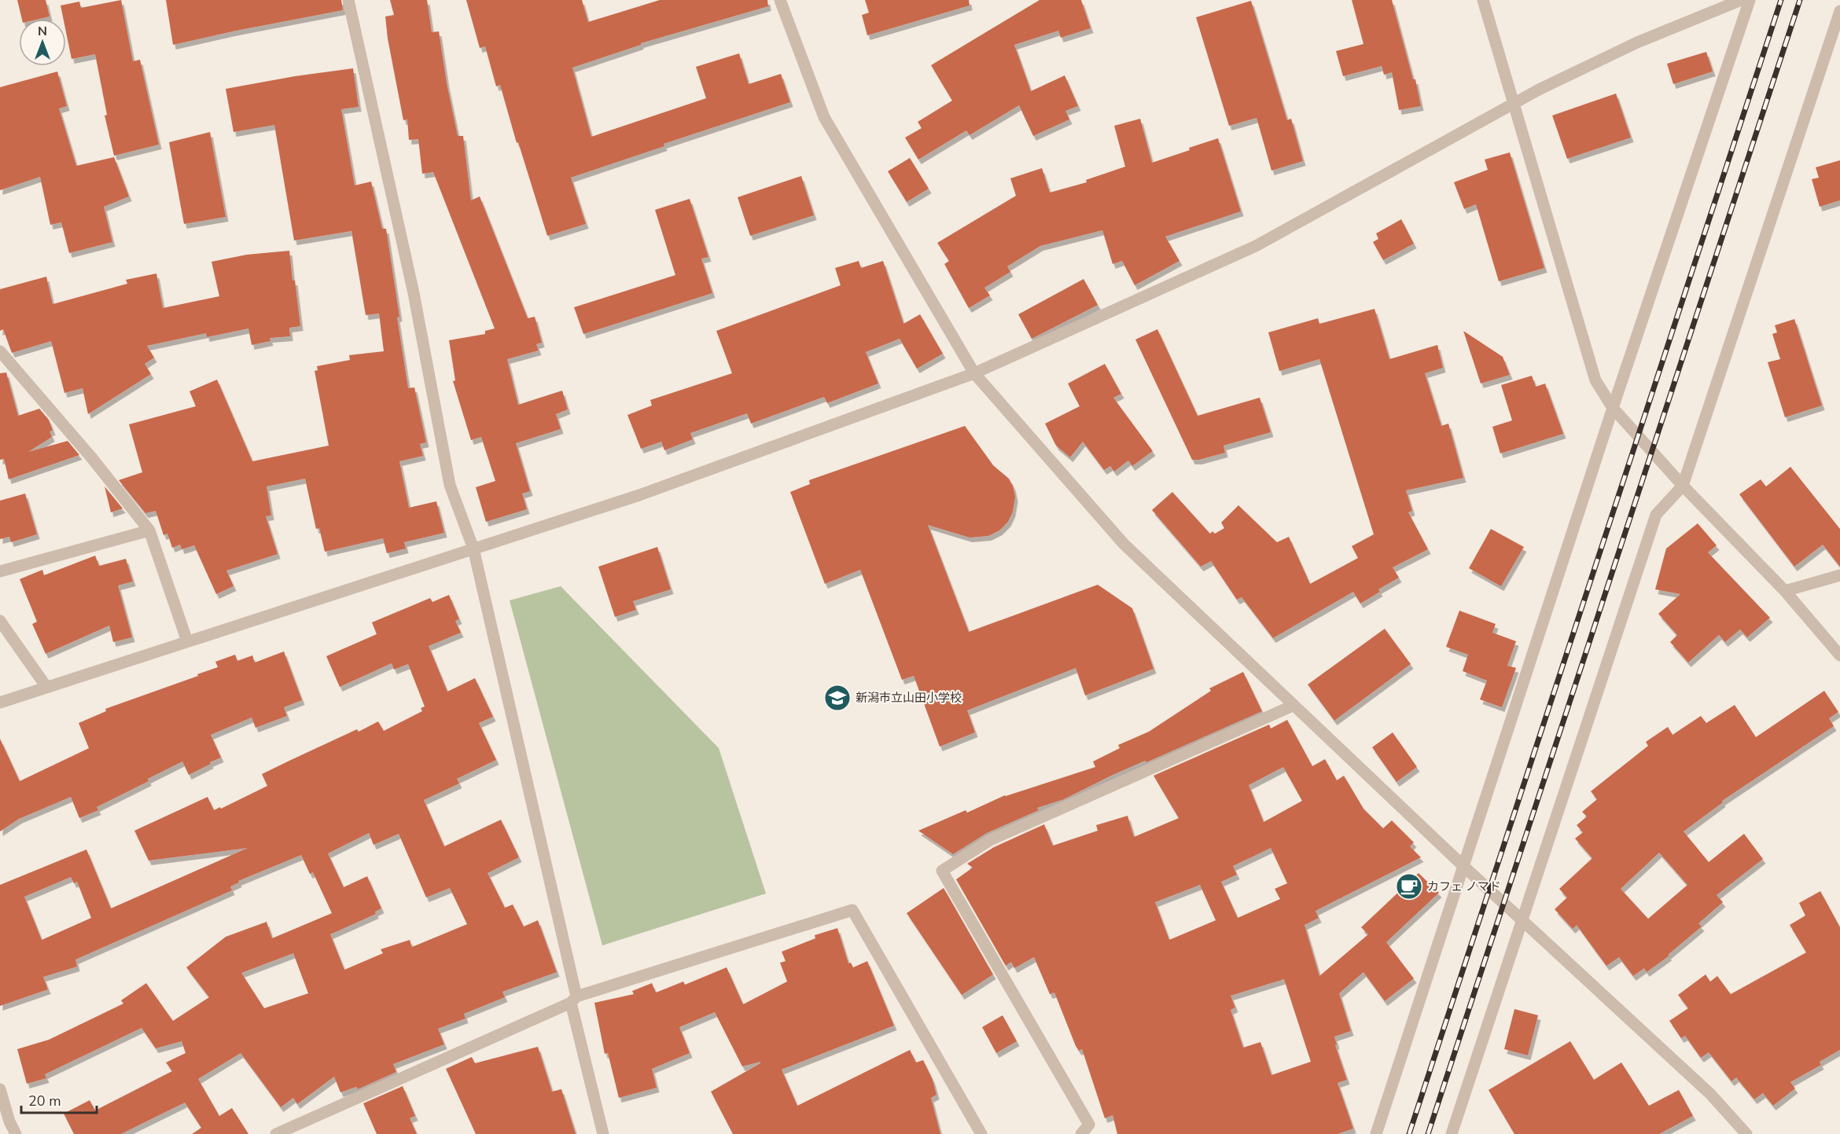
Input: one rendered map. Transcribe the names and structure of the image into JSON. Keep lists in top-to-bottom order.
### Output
{
  "places": {
    "school or university": ["新潟市立山田小学校"],
    "cafe": ["カフェ ノマド"]
  },
  "scale_bar": "20 m",
  "north": "top"
}
